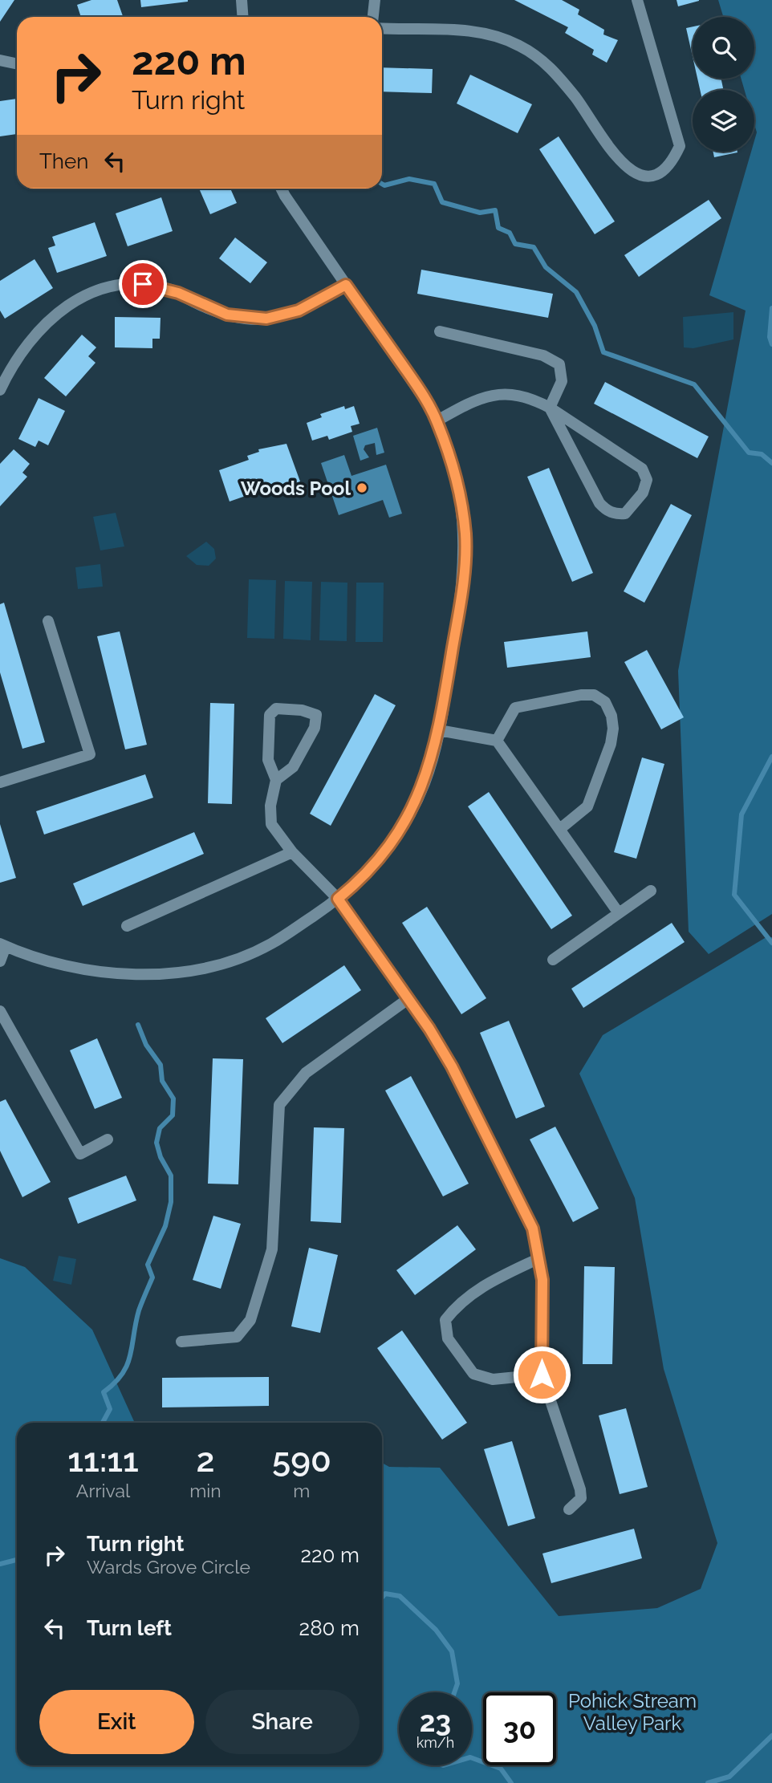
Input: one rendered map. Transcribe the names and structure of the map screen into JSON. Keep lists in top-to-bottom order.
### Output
{
  "parks": ["Pohick Stream Valley Park"],
  "places": ["Woods Pool"],
  "page": {
    "turn": ["220 m", "Turn right"],
    "then": "Then",
    "eta": [
      "11:11",
      "Arrival",
      "2",
      "min",
      "590",
      "m"
    ],
    "list": [
      {
        "name": "Turn right",
        "note": "Wards Grove Circle",
        "value": "220 m"
      },
      {
        "name": "Turn left",
        "value": "280 m"
      }
    ],
    "buttons": ["Exit", "Share"],
    "speed": "23 km/h",
    "limit": "30"
  }
}
